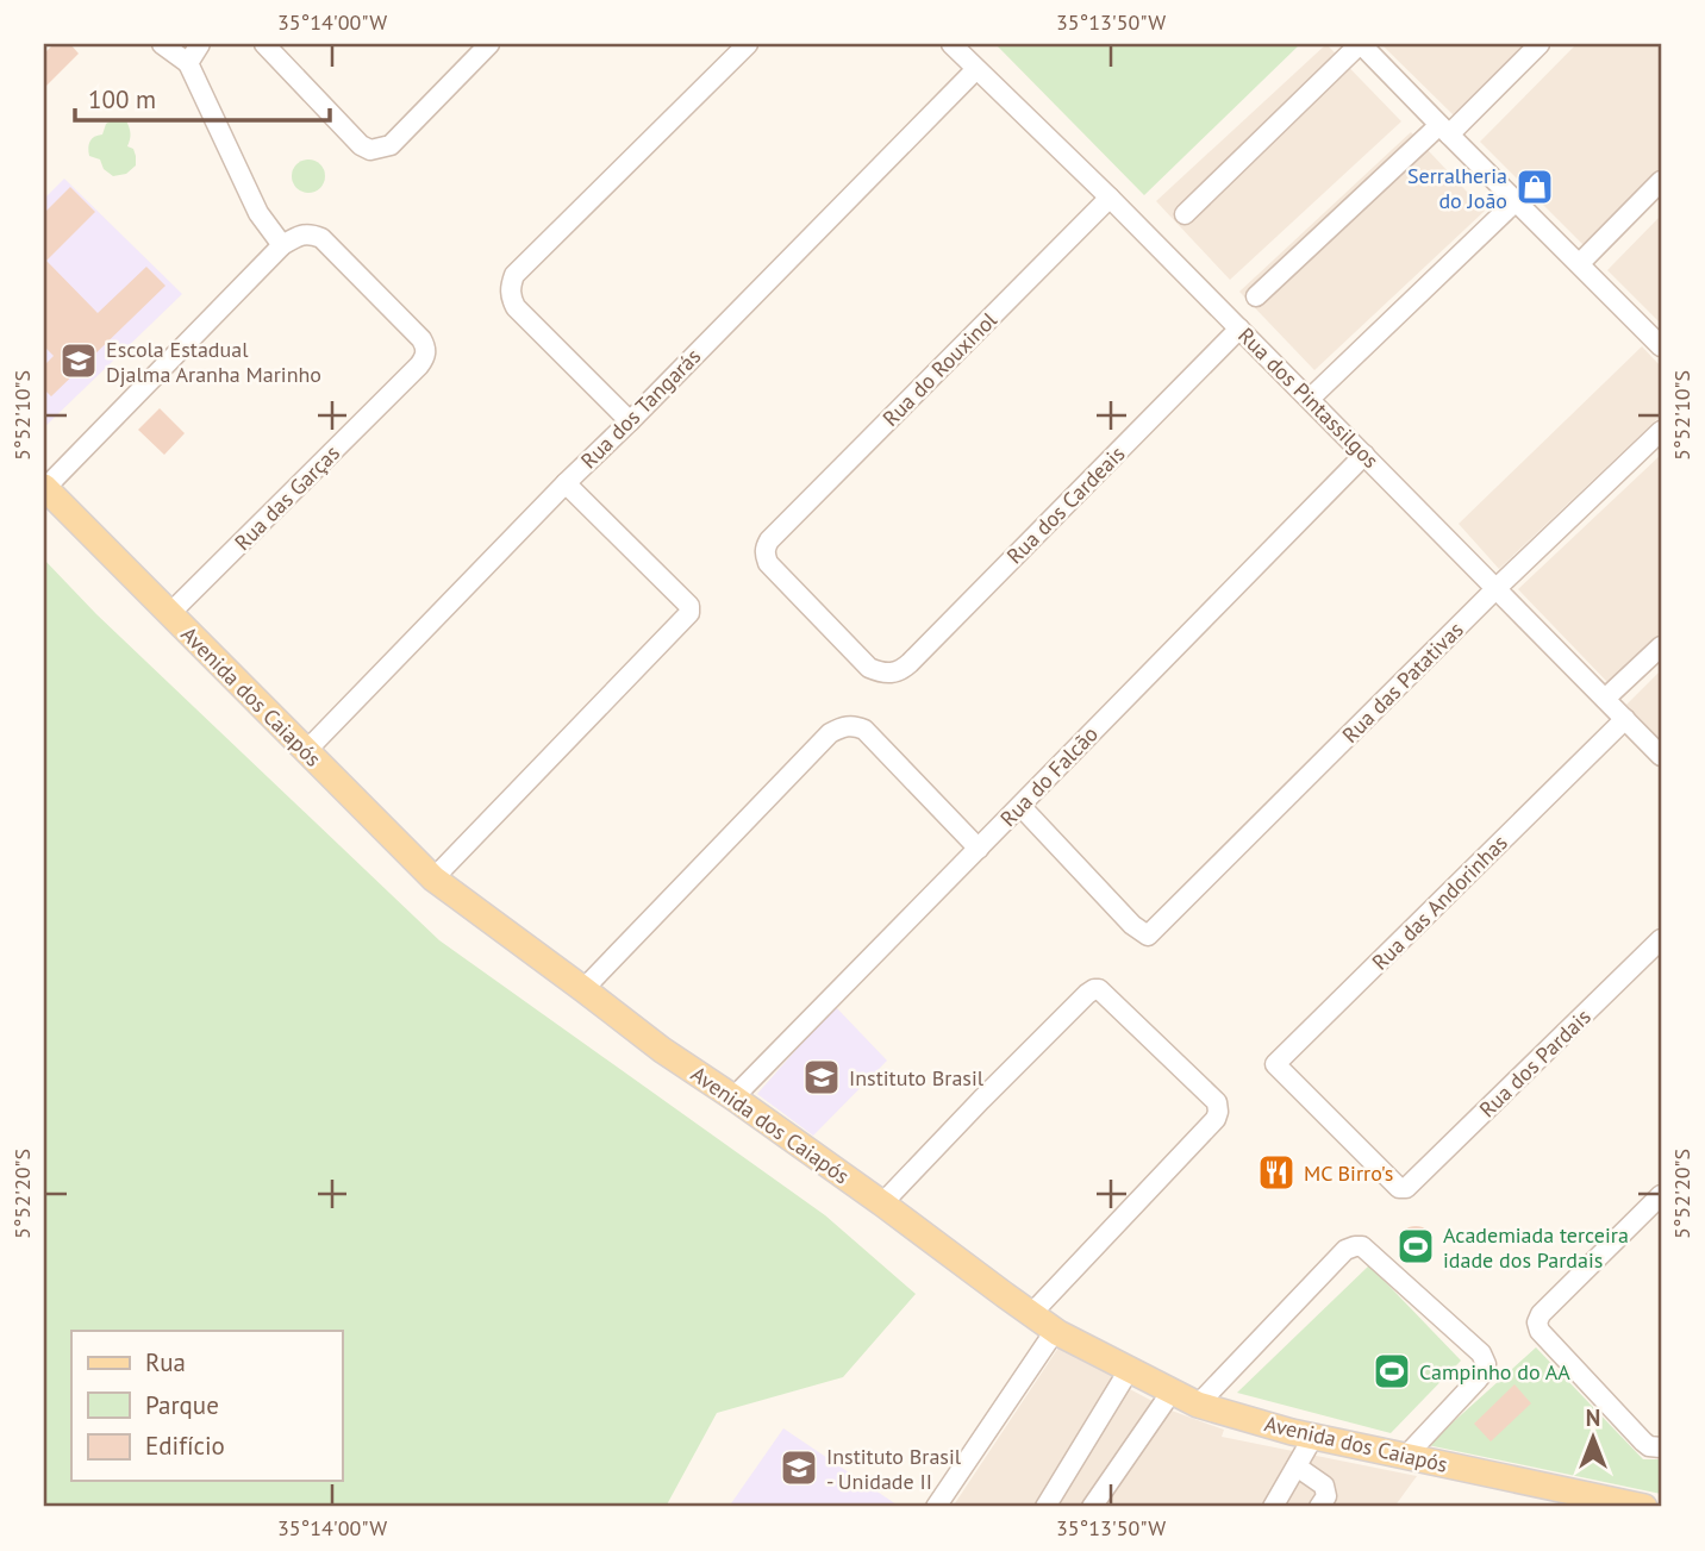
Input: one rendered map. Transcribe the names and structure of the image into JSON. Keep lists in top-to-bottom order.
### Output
{
  "streets": {
    "main road": ["Avenida dos Caiapós"],
    "street": [
      "Rua do Rouxinol",
      "Rua dos Pintassilgos",
      "Rua dos Tangarás",
      "Rua das Garças",
      "Rua dos Cardeais",
      "Rua das Patativas",
      "Rua do Falcão",
      "Rua das Andorinhas",
      "Rua dos Pardais"
    ]
  },
  "crossings": [
    ["Rua do Rouxinol", "Rua dos Pintassilgos"],
    ["Rua do Rouxinol", "Rua dos Cardeais"],
    ["Rua dos Pintassilgos", "Rua dos Tangarás"],
    ["Rua dos Pintassilgos", "Rua dos Cardeais"],
    ["Rua dos Pintassilgos", "Rua das Patativas"],
    ["Rua dos Pintassilgos", "Rua do Falcão"],
    ["Rua dos Pintassilgos", "Rua das Andorinhas"],
    ["Rua dos Tangarás", "Avenida dos Caiapós"],
    ["Rua das Garças", "Avenida dos Caiapós"],
    ["Rua das Patativas", "Rua do Falcão"],
    ["Avenida dos Caiapós", "Rua do Falcão"],
    ["Rua das Andorinhas", "Rua dos Pardais"]
  ],
  "places": {
    "shop": ["Serralheria do João"],
    "school or university": ["Escola Estadual Djalma Aranha Marinho", "Instituto Brasil", "Instituto Brasil - Unidade II"],
    "restaurant": ["MC Birro's"],
    "sports": ["Academiada terceira idade dos Pardais", "Campinho do AA"]
  },
  "legend": ["Rua", "Parque", "Edifício"],
  "scale_bar": "100 m",
  "north": "top",
  "coordinates": [
    "35°14'00\"W",
    "35°13'50\"W",
    "5°52'10\"S",
    "5°52'20\"S"
  ]
}
